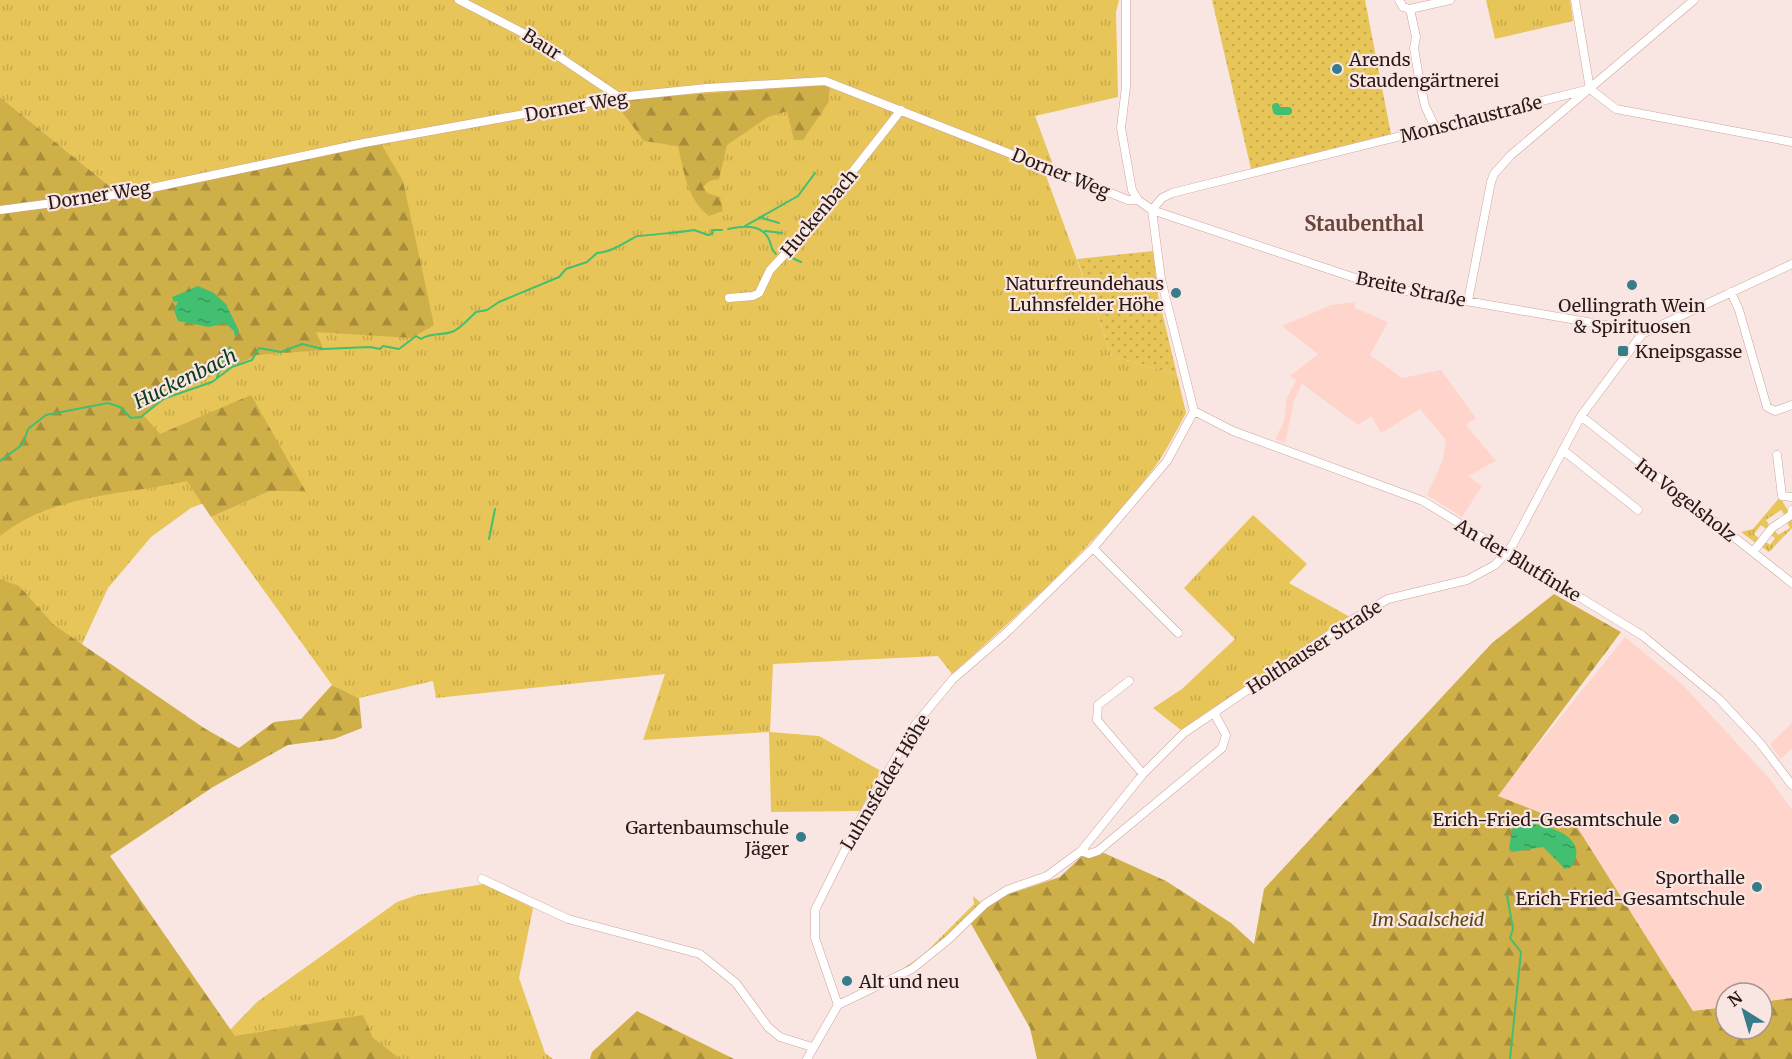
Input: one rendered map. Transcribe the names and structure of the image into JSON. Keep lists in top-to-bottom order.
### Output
{
  "streets": {
    "street": [
      "Baur",
      "Dorner Weg",
      "Monschaustraße",
      "Huckenbach",
      "Breite Straße",
      "Im Vogelsholz",
      "An der Blutfinke",
      "Holthauser Straße",
      "Luhnsfelder Höhe"
    ]
  },
  "crossings": [
    ["Baur", "Dorner Weg"],
    ["Dorner Weg", "Huckenbach"],
    ["Dorner Weg", "Breite Straße"],
    ["Monschaustraße", "Breite Straße"],
    ["Breite Straße", "Holthauser Straße"],
    ["Im Vogelsholz", "Holthauser Straße"],
    ["An der Blutfinke", "Holthauser Straße"],
    ["An der Blutfinke", "Luhnsfelder Höhe"],
    ["Holthauser Straße", "Luhnsfelder Höhe"]
  ],
  "districts": ["Staubenthal"],
  "water": ["Huckenbach"],
  "parks": ["Im Saalscheid"],
  "places": {
    "other": [
      "Arends Staudengärtnerei",
      "Oellingrath Wein & Spirituosen",
      "Naturfreundehaus Luhnsfelder Höhe",
      "Erich-Fried-Gesamtschule",
      "Gartenbaumschule Jäger",
      "Sporthalle Erich-Fried-Gesamtschule",
      "Alt und neu"
    ],
    "transit": ["Kneipsgasse"]
  },
  "north": "top left"
}
